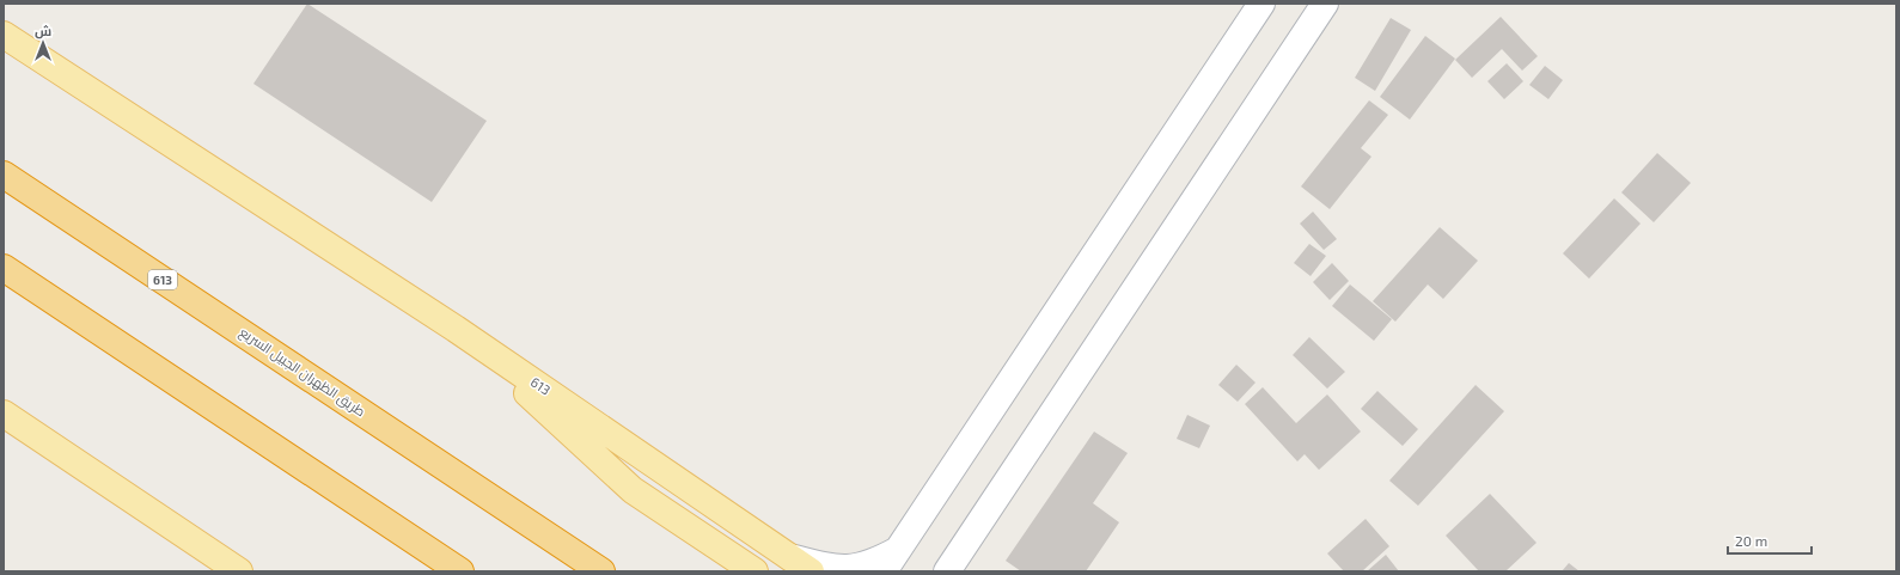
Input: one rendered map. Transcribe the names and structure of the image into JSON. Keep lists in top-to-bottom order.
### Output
{
  "streets": {
    "highway": ["613", "طريق الظهران الجبيل السريع"]
  },
  "scale_bar": "20 m",
  "north": "top"
}
